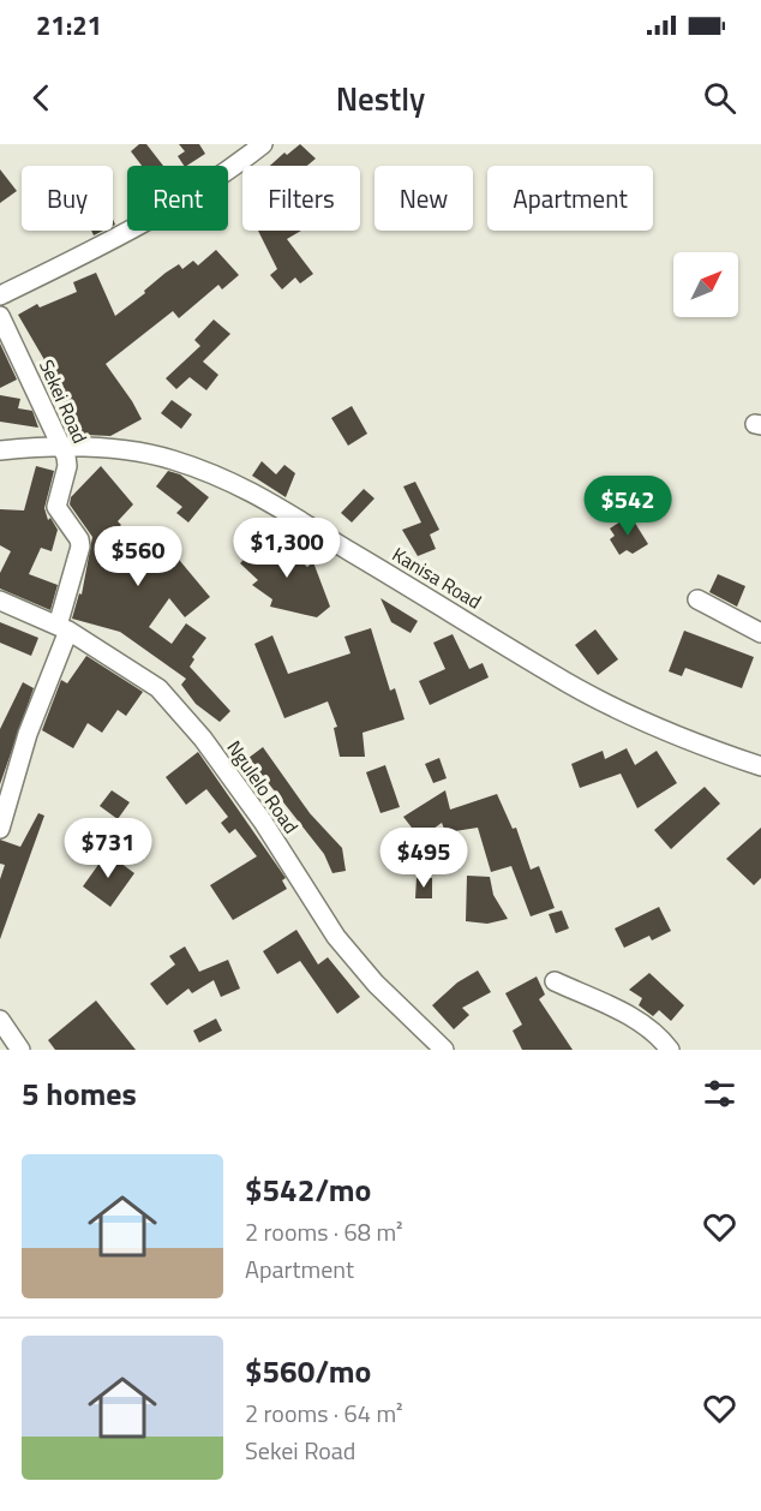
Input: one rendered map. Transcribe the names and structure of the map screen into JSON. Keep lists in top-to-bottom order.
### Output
{
  "streets": {
    "street": ["Sekei Road", "Kanisa Road", "Ngulelo Road"]
  },
  "crossings": [
    ["Sekei Road", "Kanisa Road"],
    ["Sekei Road", "Ngulelo Road"]
  ],
  "north": "top right",
  "page": {
    "status": "21:21",
    "header": "Nestly",
    "chip": [
      "Buy",
      "Rent",
      "Filters",
      "New",
      "Apartment"
    ],
    "price": [
      "$542",
      "$1,300",
      "$560",
      "$731",
      "$495"
    ],
    "heading": "5 homes",
    "list": [
      {
        "name": "$542/mo",
        "note": "2 rooms · 68 m² · Apartment"
      },
      {
        "name": "$560/mo",
        "note": "2 rooms · 64 m² · Sekei Road"
      }
    ]
  }
}
